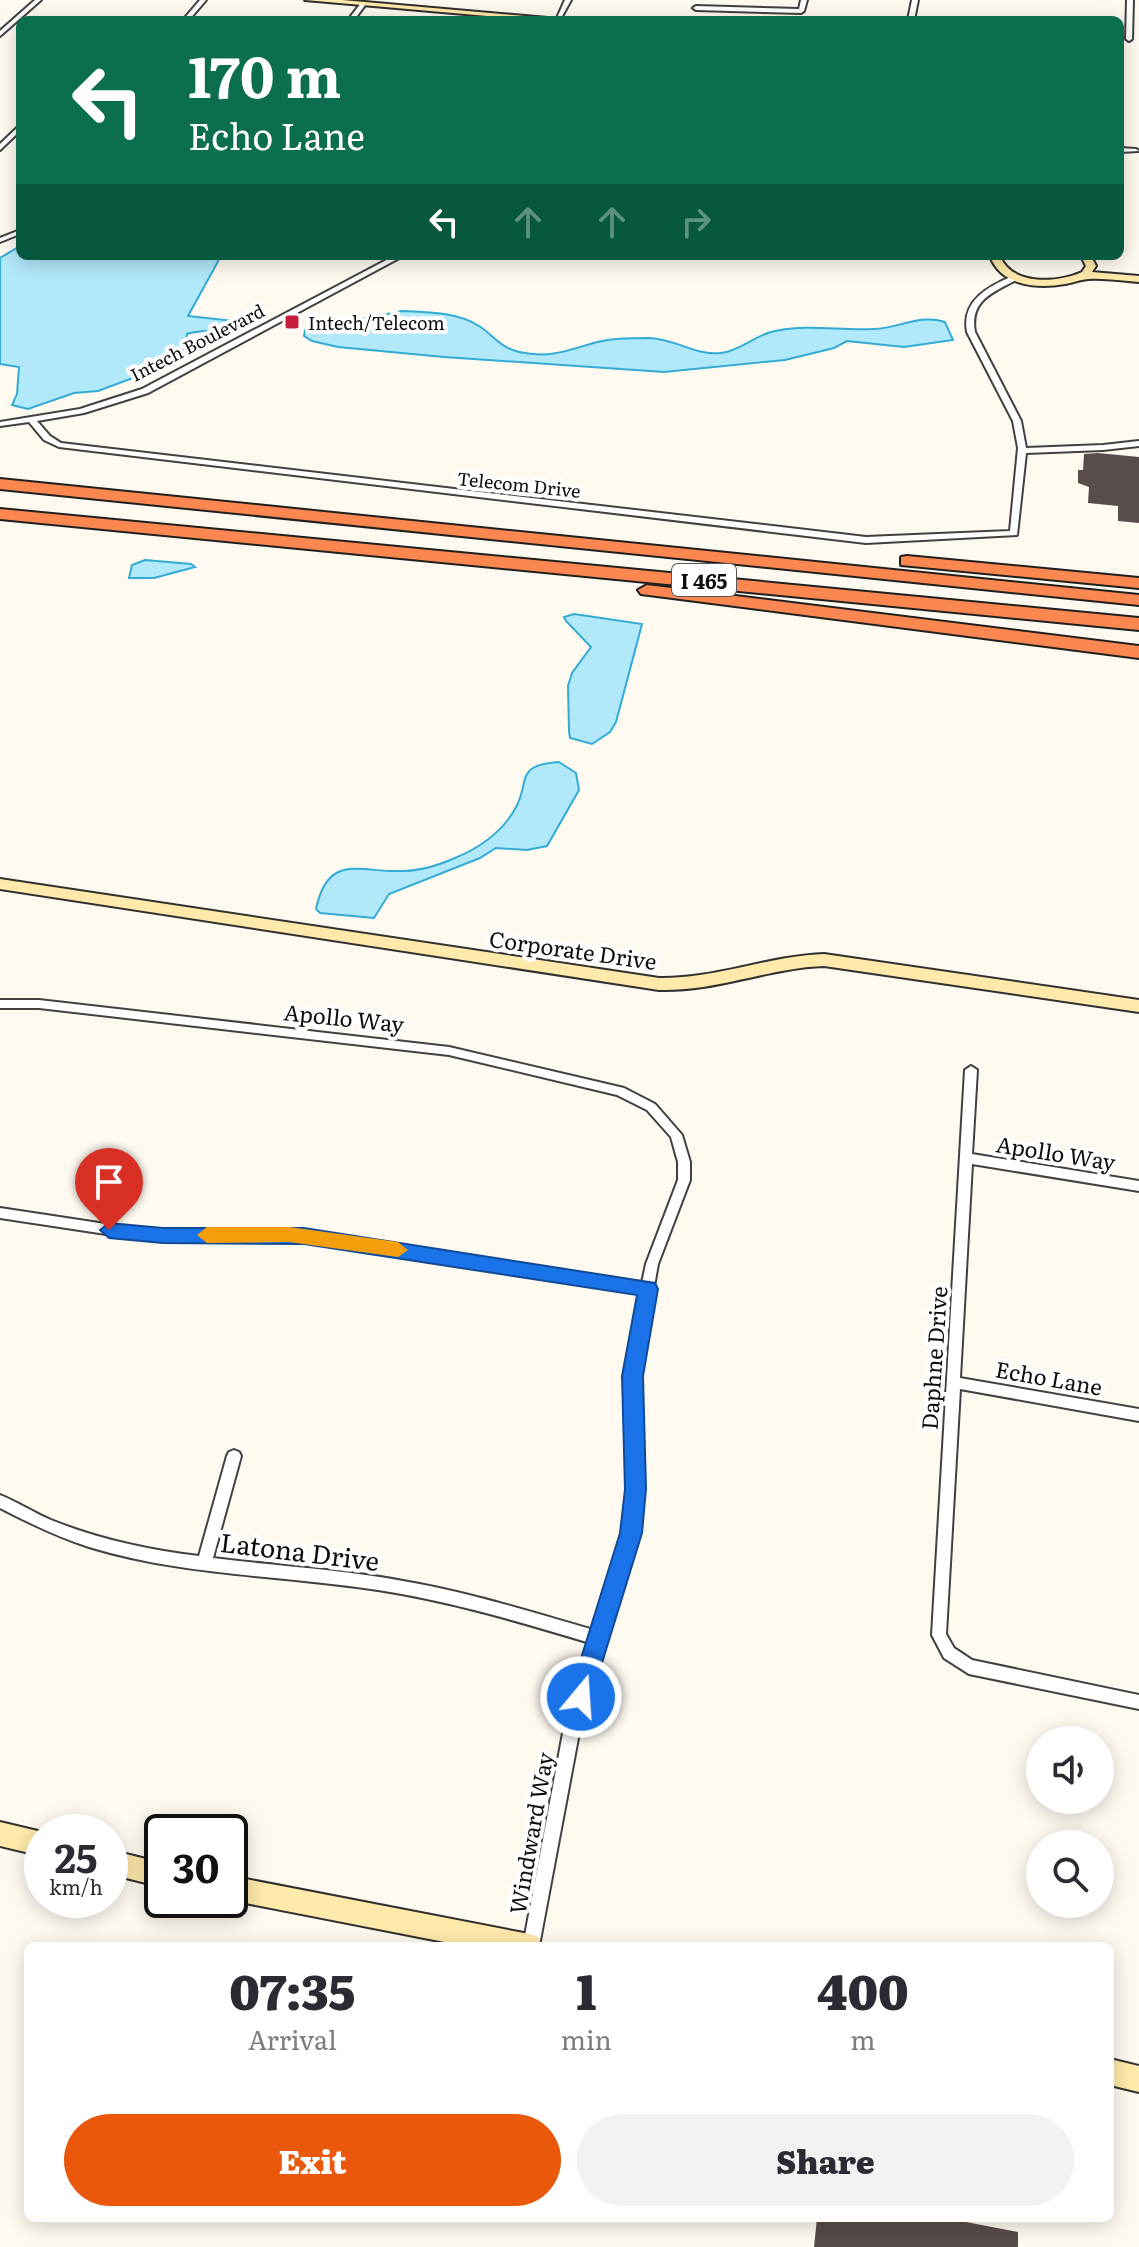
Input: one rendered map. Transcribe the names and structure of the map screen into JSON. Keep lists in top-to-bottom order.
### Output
{
  "streets": {
    "highway": ["I 465"],
    "street": [
      "Intech Boulevard",
      "Telecom Drive",
      "Corporate Drive",
      "Apollo Way",
      "Daphne Drive",
      "Echo Lane",
      "Latona Drive",
      "Windward Way"
    ]
  },
  "crossings": [
    ["Intech Boulevard", "Telecom Drive"],
    ["Apollo Way", "Daphne Drive"],
    ["Apollo Way", "Windward Way"],
    ["Daphne Drive", "Echo Lane"],
    ["Latona Drive", "Windward Way"]
  ],
  "places": {
    "transit": ["Intech/Telecom"]
  },
  "page": {
    "turn": ["170 m", "Echo Lane"],
    "speed": "25 km/h",
    "limit": "30",
    "eta": [
      "07:35",
      "Arrival",
      "1",
      "min",
      "400",
      "m"
    ],
    "buttons": ["Exit", "Share"]
  }
}
